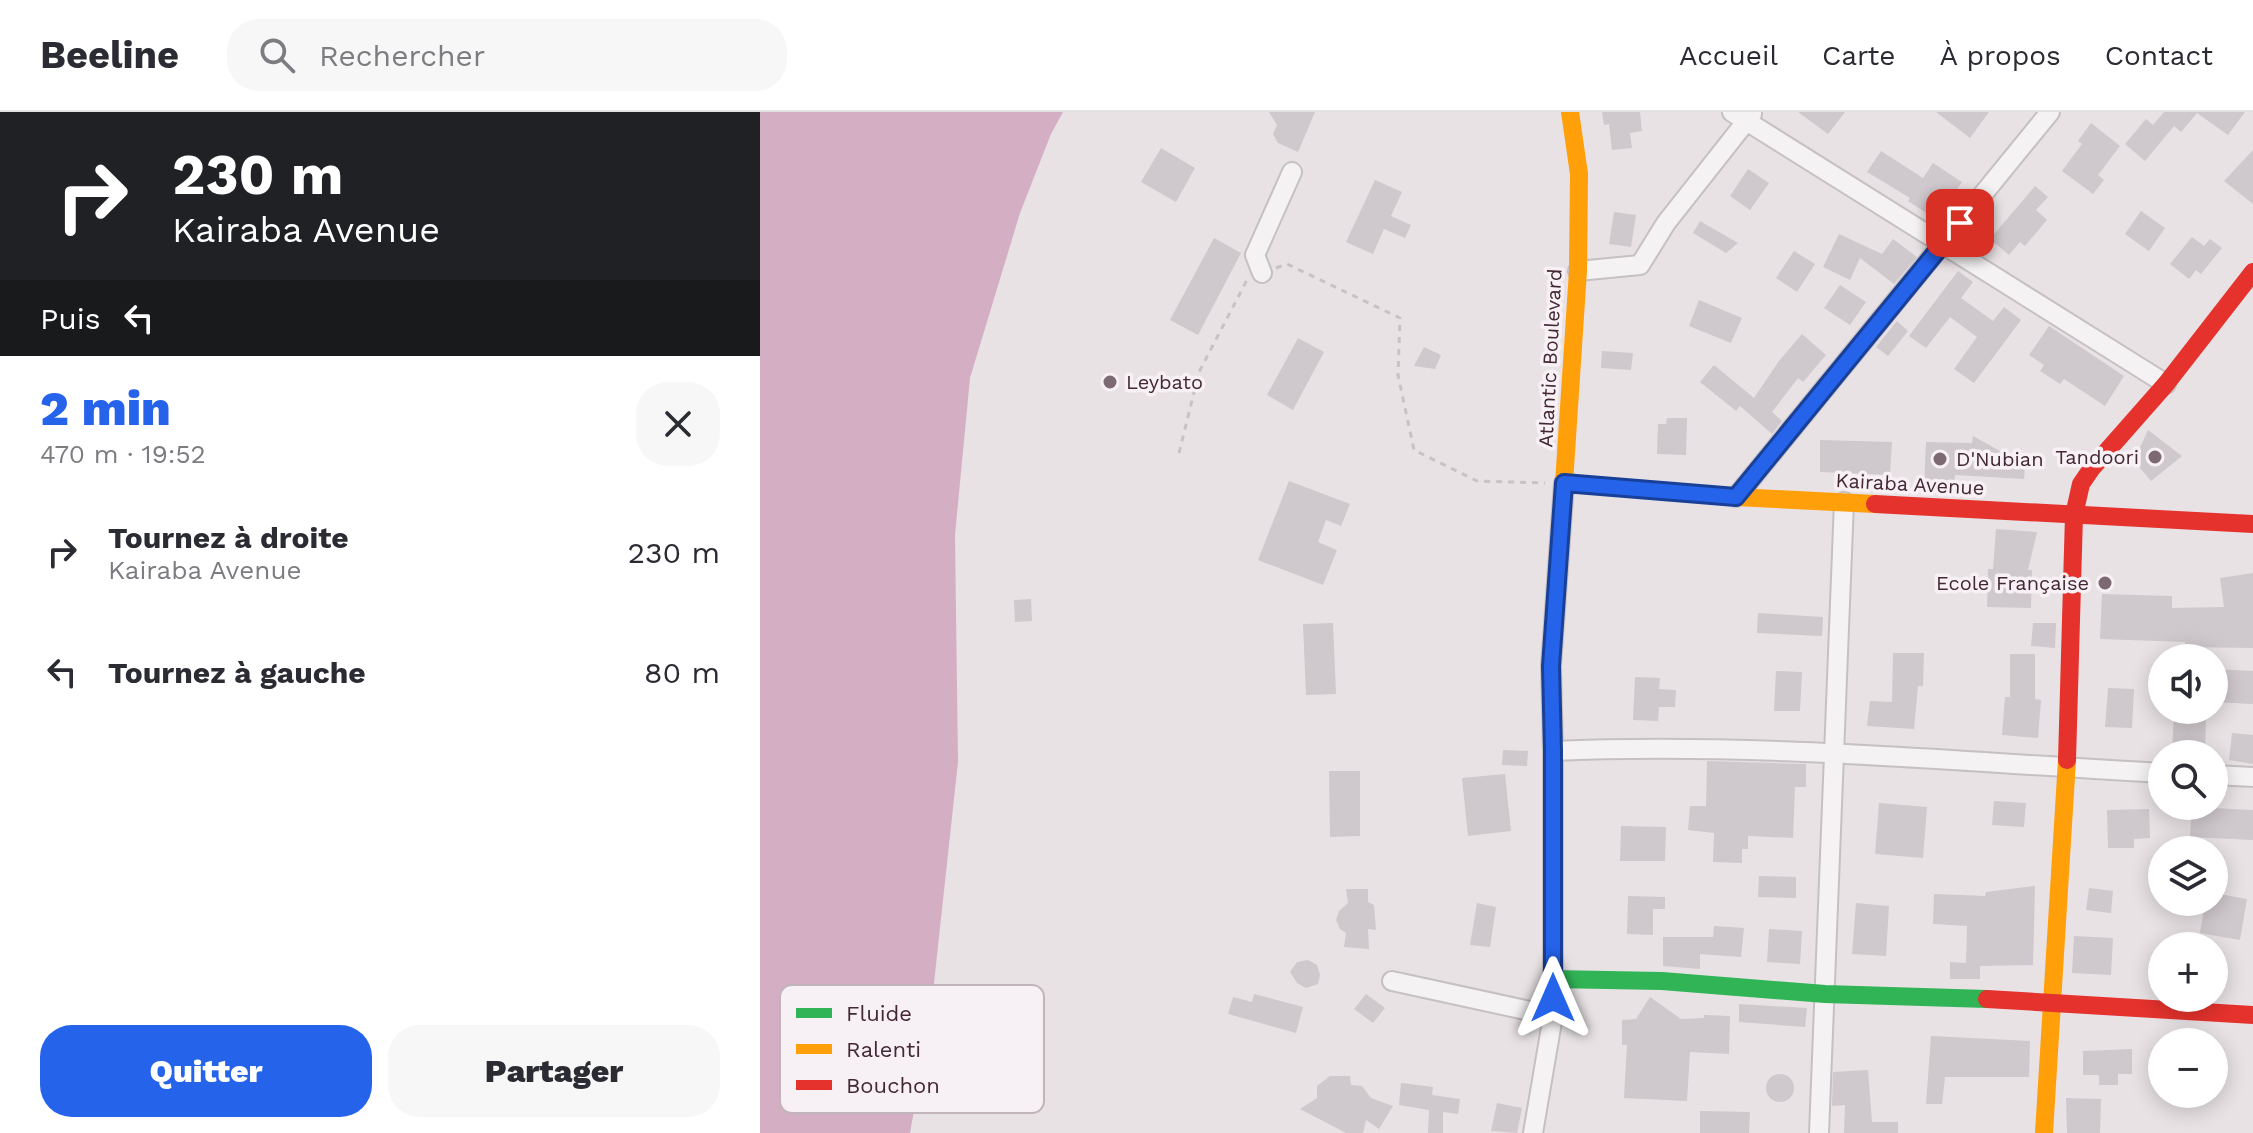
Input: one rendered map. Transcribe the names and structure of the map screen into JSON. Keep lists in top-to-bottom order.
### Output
{
  "streets": {
    "street": ["Atlantic Boulevard", "Kairaba Avenue"]
  },
  "crossings": [
    ["Atlantic Boulevard", "Kairaba Avenue"]
  ],
  "places": [
    "Leybato",
    "Tandoori",
    "D'Nubian",
    "Ecole Française"
  ],
  "legend": ["Fluide", "Ralenti", "Bouchon"],
  "page": {
    "header": "Beeline",
    "search": "Rechercher",
    "nav": [
      "Accueil",
      "Carte",
      "À propos",
      "Contact"
    ],
    "turn": ["230 m", "Kairaba Avenue"],
    "then": "Puis",
    "heading": ["2 min", "470 m · 19:52"],
    "list": [
      {
        "name": "Tournez à droite",
        "note": "Kairaba Avenue",
        "value": "230 m"
      },
      {
        "name": "Tournez à gauche",
        "value": "80 m"
      }
    ],
    "map_buttons": ["+", "−"],
    "buttons": ["Quitter", "Partager"]
  }
}
